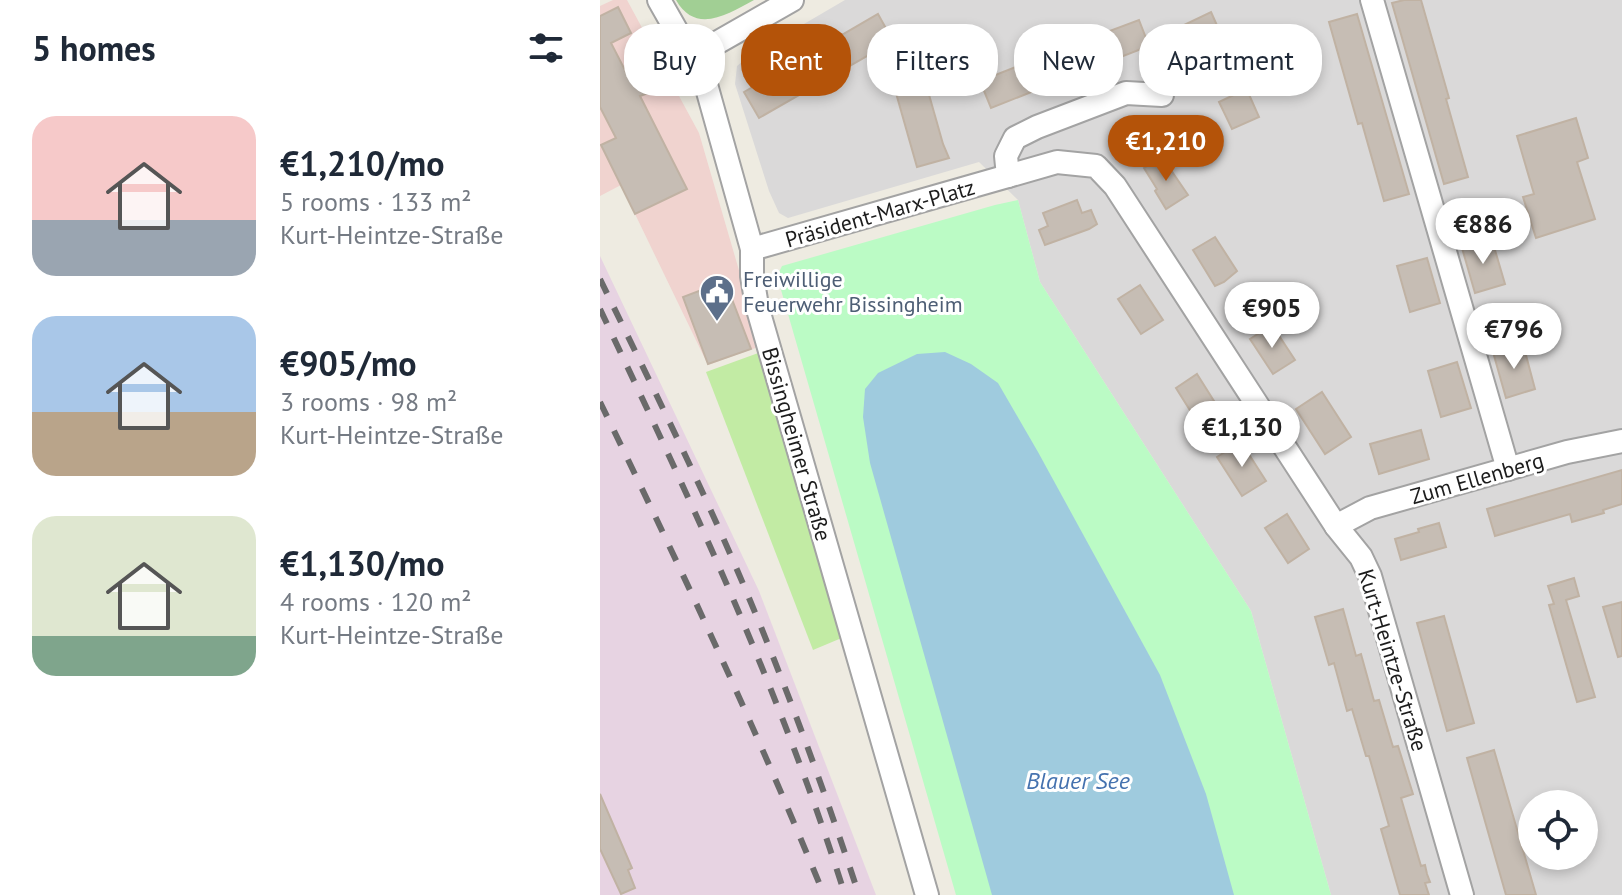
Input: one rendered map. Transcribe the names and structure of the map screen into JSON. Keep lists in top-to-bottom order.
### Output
{
  "streets": {
    "street": [
      "Präsident-Marx-Platz",
      "Bissingheimer Straße",
      "Zum Ellenberg",
      "Kurt-Heintze-Straße"
    ]
  },
  "crossings": [
    ["Präsident-Marx-Platz", "Bissingheimer Straße"],
    ["Präsident-Marx-Platz", "Kurt-Heintze-Straße"],
    ["Zum Ellenberg", "Kurt-Heintze-Straße"]
  ],
  "water": ["Blauer See"],
  "places": {
    "public building": ["Freiwillige Feuerwehr Bissingheim"]
  },
  "page": {
    "heading": "5 homes",
    "chip": [
      "Buy",
      "Rent",
      "Filters",
      "New",
      "Apartment"
    ],
    "list": [
      {
        "name": "€1,210/mo",
        "note": "5 rooms · 133 m² · Kurt-Heintze-Straße"
      },
      {
        "name": "€905/mo",
        "note": "3 rooms · 98 m² · Kurt-Heintze-Straße"
      },
      {
        "name": "€1,130/mo",
        "note": "4 rooms · 120 m² · Kurt-Heintze-Straße"
      }
    ],
    "price": [
      "€1,210",
      "€886",
      "€905",
      "€796",
      "€1,130"
    ]
  }
}
